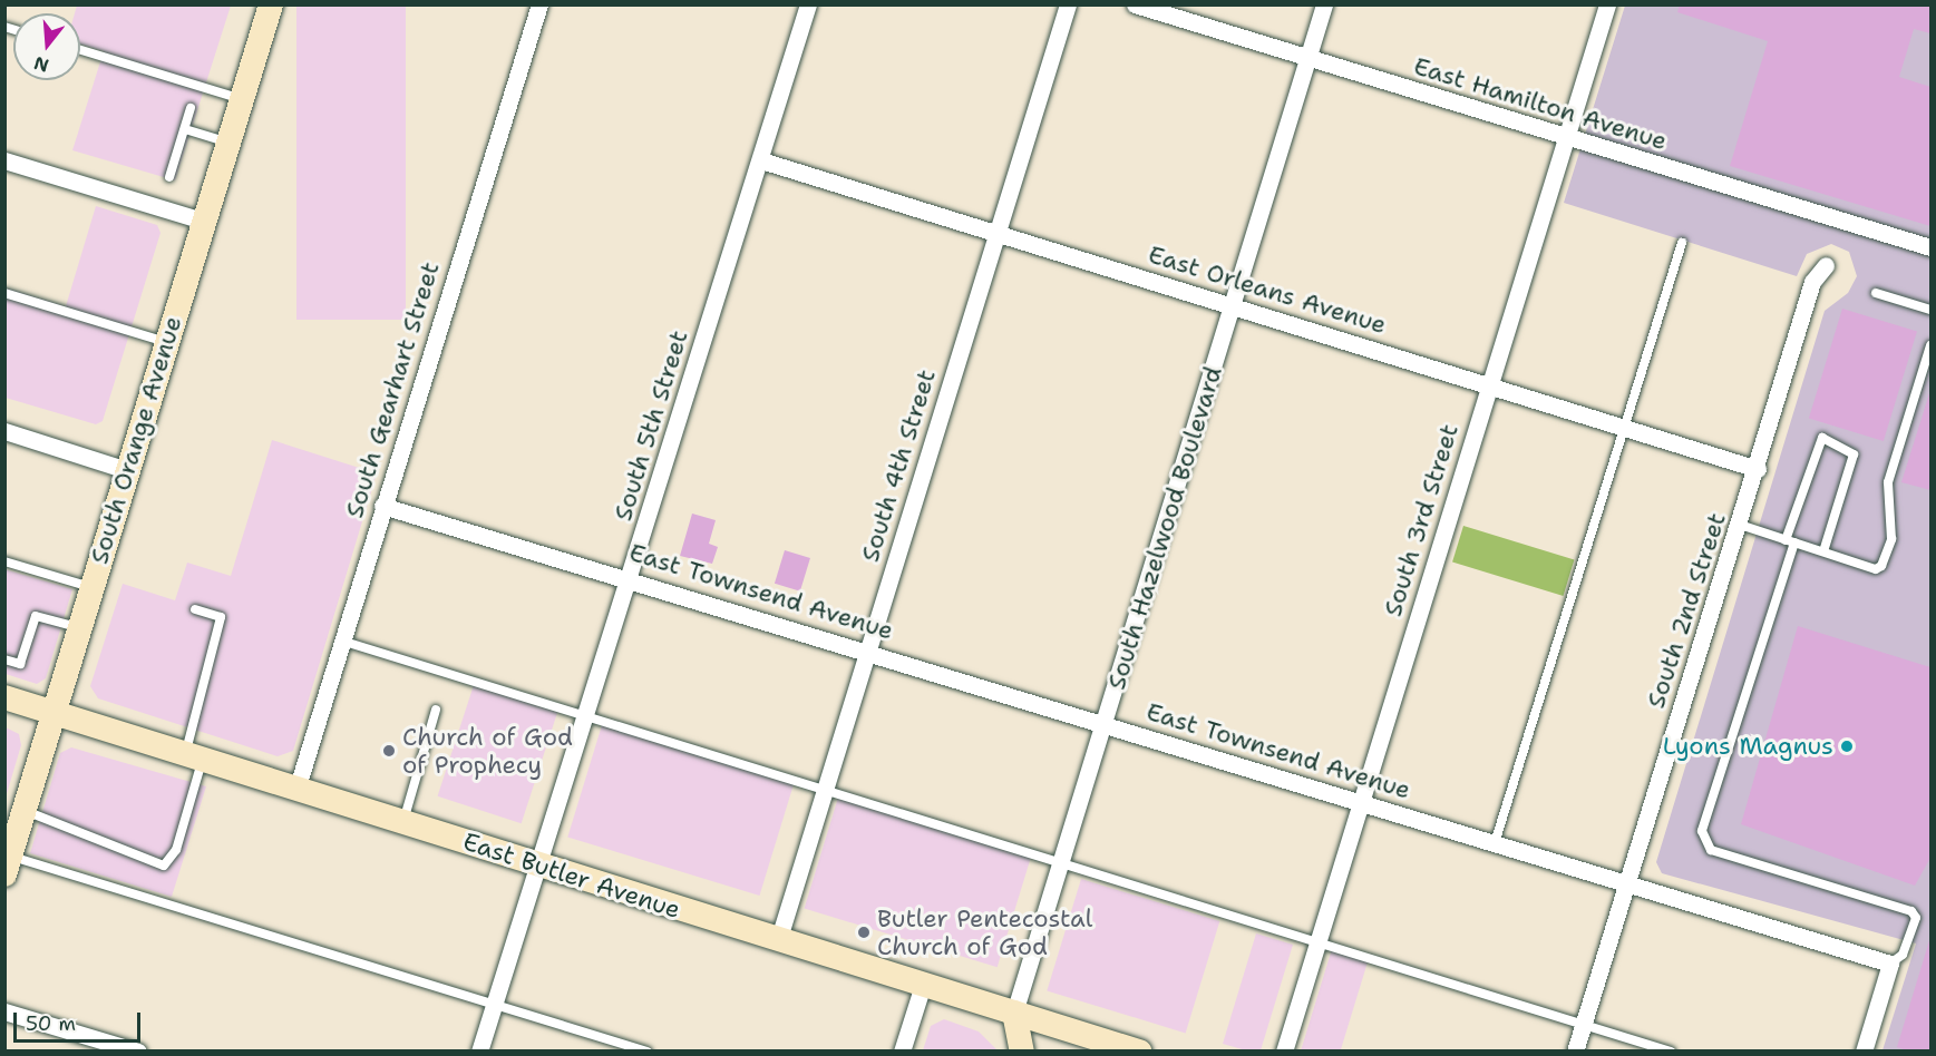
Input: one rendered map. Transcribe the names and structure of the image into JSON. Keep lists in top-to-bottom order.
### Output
{
  "streets": {
    "street": [
      "East Hamilton Avenue",
      "East Orleans Avenue",
      "South Gearhart Street",
      "South 5th Street",
      "South Orange Avenue",
      "South 4th Street",
      "South 3rd Street",
      "South Hazelwood Boulevard",
      "East Townsend Avenue",
      "South 2nd Street",
      "East Butler Avenue"
    ]
  },
  "crossings": [
    ["East Hamilton Avenue", "South 3rd Street"],
    ["East Hamilton Avenue", "South Hazelwood Boulevard"],
    ["East Orleans Avenue", "South 5th Street"],
    ["East Orleans Avenue", "South 4th Street"],
    ["East Orleans Avenue", "South 3rd Street"],
    ["East Orleans Avenue", "South Hazelwood Boulevard"],
    ["East Orleans Avenue", "South 2nd Street"],
    ["South Gearhart Street", "East Townsend Avenue"],
    ["South Gearhart Street", "East Butler Avenue"],
    ["South 5th Street", "East Townsend Avenue"],
    ["South 5th Street", "East Butler Avenue"],
    ["South Orange Avenue", "East Butler Avenue"],
    ["South 4th Street", "East Townsend Avenue"],
    ["South 4th Street", "East Butler Avenue"],
    ["South 3rd Street", "East Townsend Avenue"],
    ["South Hazelwood Boulevard", "East Townsend Avenue"],
    ["South Hazelwood Boulevard", "East Butler Avenue"],
    ["East Townsend Avenue", "South 2nd Street"]
  ],
  "places": ["Lyons Magnus", "Church of God of Prophecy", "Butler Pentecostal Church of God"],
  "scale_bar": "50 m",
  "north": "bottom"
}
